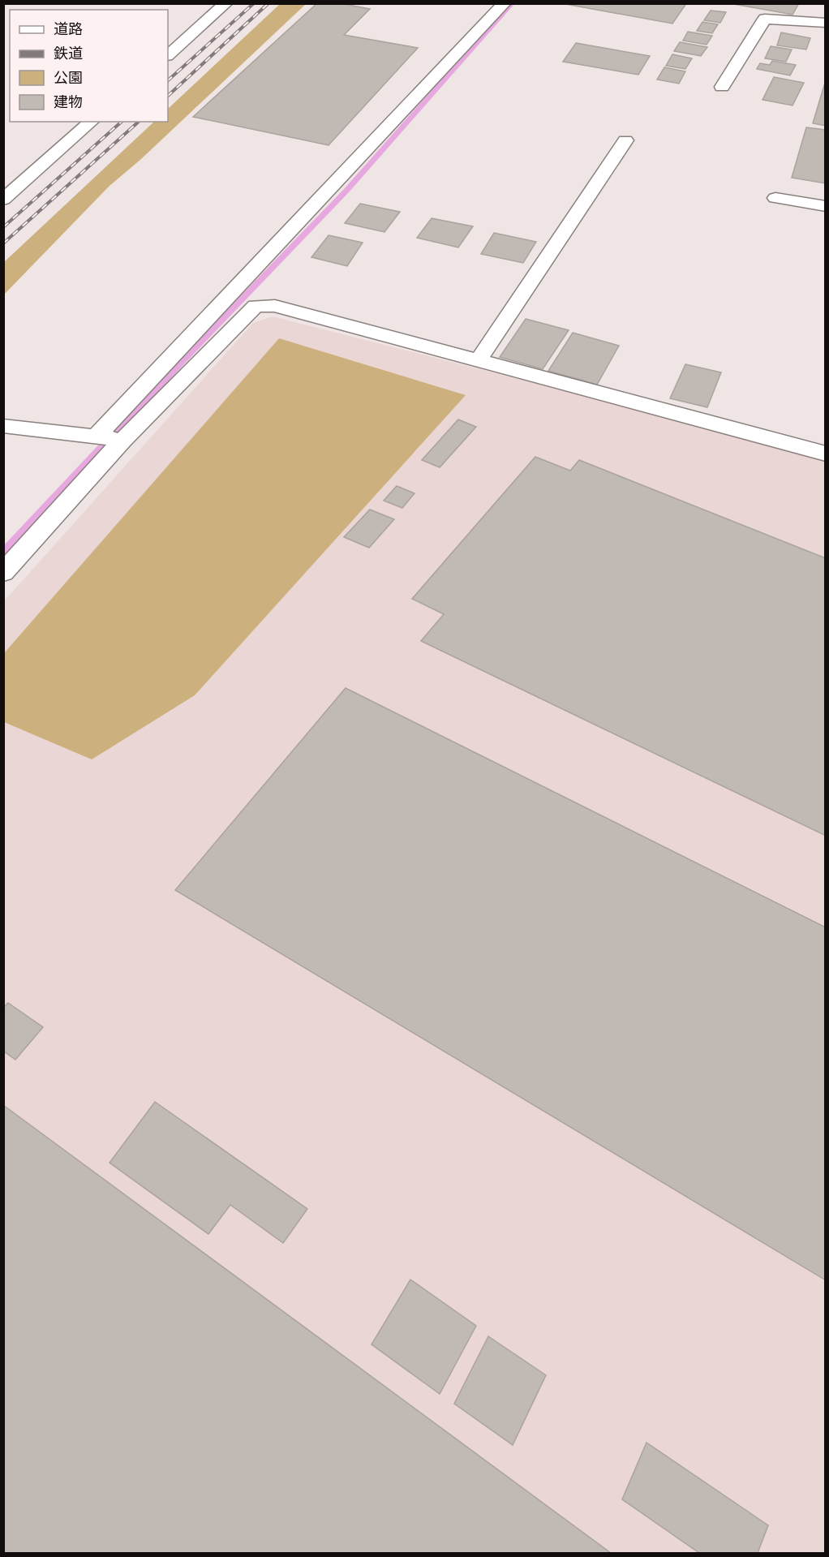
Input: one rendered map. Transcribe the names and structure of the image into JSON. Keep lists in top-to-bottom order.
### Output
{
  "legend": [
    "道路",
    "鉄道",
    "公園",
    "建物"
  ]
}
